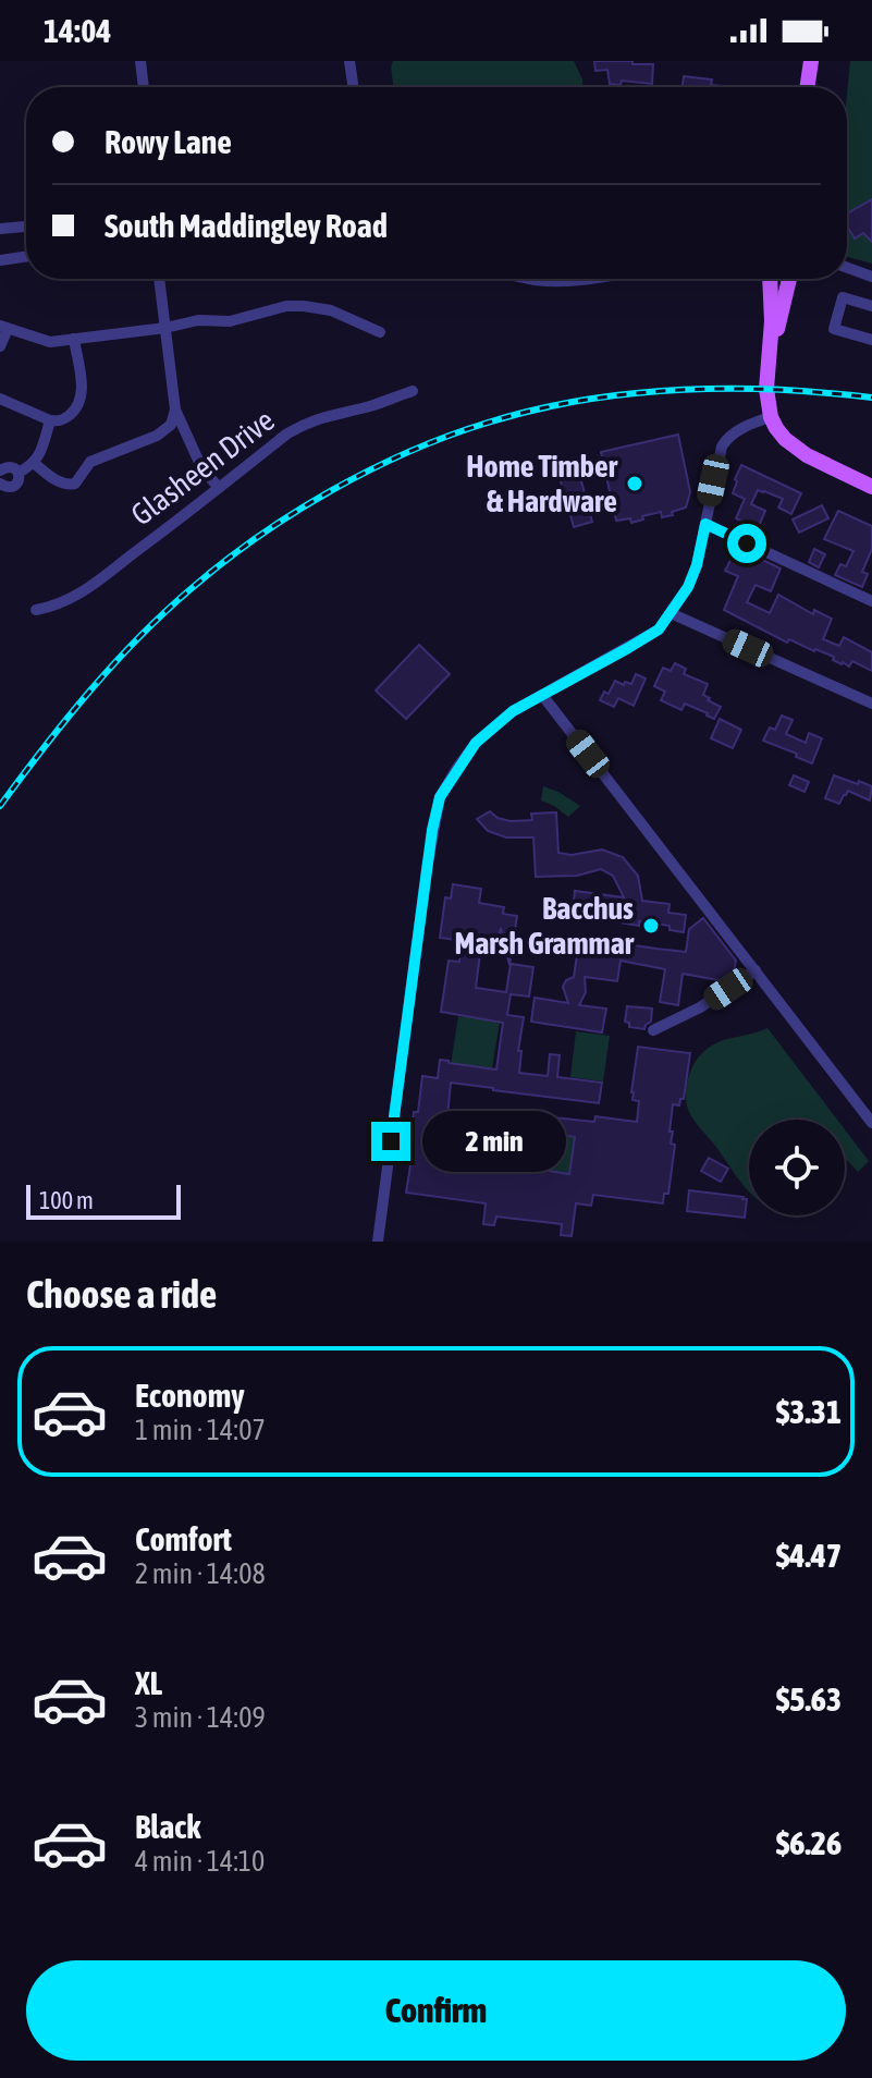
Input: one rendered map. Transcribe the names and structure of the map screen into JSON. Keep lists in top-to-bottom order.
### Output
{
  "streets": {
    "street": ["Glasheen Drive"]
  },
  "places": ["Home Timber & Hardware", "Bacchus Marsh Grammar"],
  "scale_bar": "100 m",
  "page": {
    "status": "14:04",
    "banner": ["Rowy Lane", "South Maddingley Road"],
    "bubble": "2 min",
    "scale": "100 m",
    "heading": "Choose a ride",
    "list": [
      {
        "name": "Economy",
        "note": "1 min · 14:07",
        "value": "$3.31"
      },
      {
        "name": "Comfort",
        "note": "2 min · 14:08",
        "value": "$4.47"
      },
      {
        "name": "XL",
        "note": "3 min · 14:09",
        "value": "$5.63"
      },
      {
        "name": "Black",
        "note": "4 min · 14:10",
        "value": "$6.26"
      }
    ],
    "buttons": "Confirm"
  }
}
